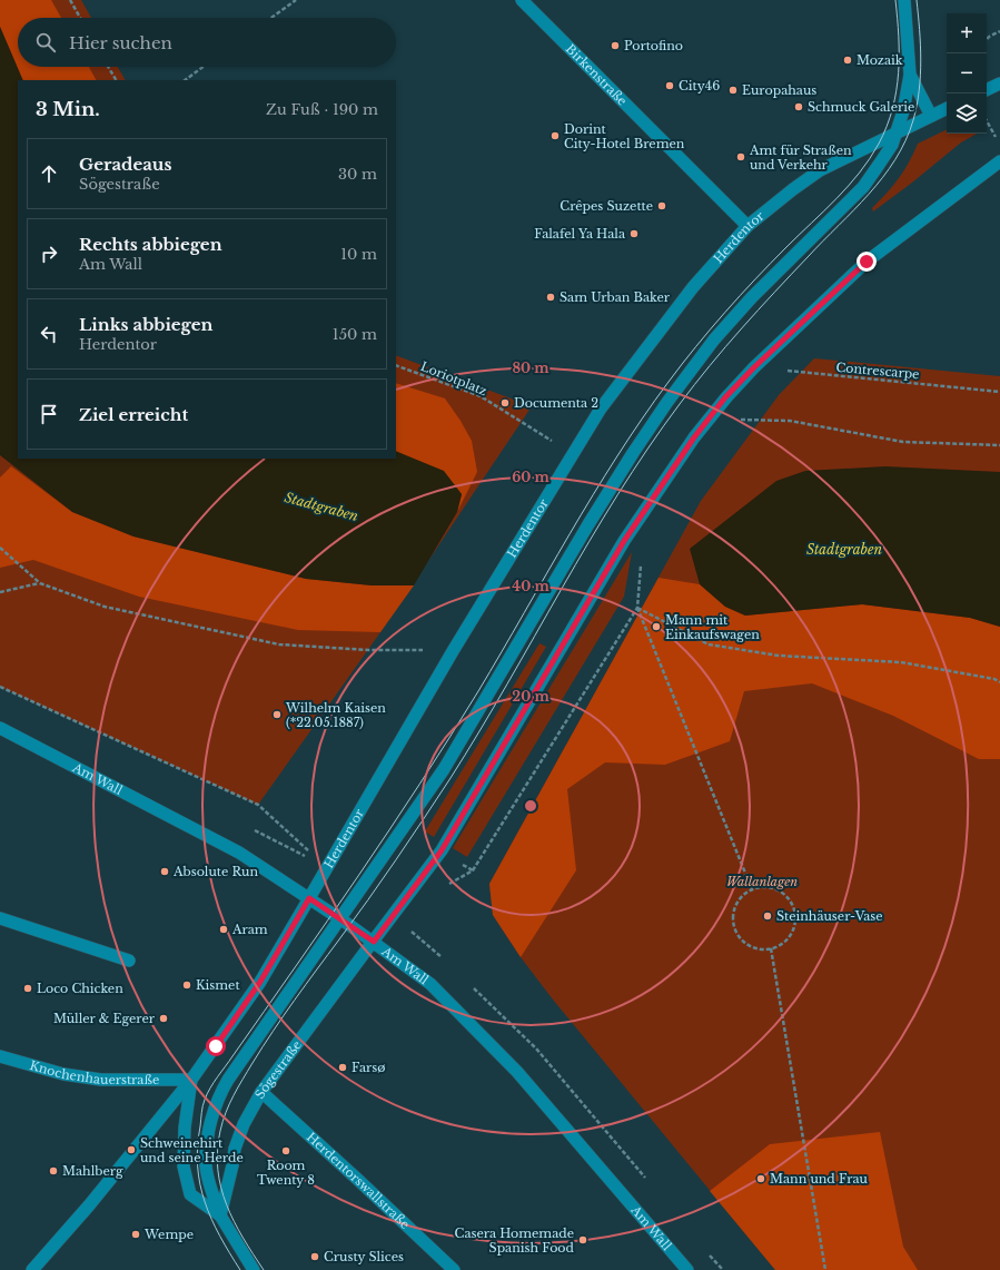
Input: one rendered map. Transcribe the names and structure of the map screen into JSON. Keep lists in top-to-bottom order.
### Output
{
  "streets": {
    "main road": [
      "Birkenstraße",
      "Herdentor",
      "Am Wall",
      "Sögestraße",
      "Knochenhauerstraße",
      "Herdentorswallstraße"
    ],
    "path": ["Contrescarpe", "Loriotplatz"]
  },
  "crossings": [
    ["Birkenstraße", "Herdentor"],
    ["Herdentor", "Loriotplatz"],
    ["Herdentor", "Am Wall"],
    ["Am Wall", "Sögestraße"],
    ["Sögestraße", "Herdentorswallstraße"]
  ],
  "water": ["Stadtgraben"],
  "parks": ["Wallanlagen"],
  "places": [
    "Portofino",
    "Mozaik",
    "City46",
    "Europahaus",
    "Schmuck Galerie",
    "Dorint City-Hotel Bremen",
    "Amt für Straßen und Verkehr",
    "Crêpes Suzette",
    "Falafel Ya Hala",
    "Sam Urban Baker",
    "Documenta 2",
    "Mann mit Einkaufswagen",
    "Wilhelm Kaisen (*22.05.1887)",
    "Absolute Run",
    "Steinhäuser-Vase",
    "Aram",
    "Kismet",
    "Loco Chicken",
    "Müller & Egerer",
    "Farsø",
    "Schweinehirt und seine Herde",
    "Room Twenty 8",
    "Mahlberg",
    "Mann und Frau",
    "Wempe",
    "Casera Homemade Spanish Food",
    "Crusty Slices"
  ],
  "page": {
    "map_buttons": ["+", "−"],
    "search": "Hier suchen",
    "heading": ["3 Min.", "Zu Fuß · 190 m"],
    "list": [
      ["Geradeaus", "Sögestraße", "30 m"],
      ["Rechts abbiegen", "Am Wall", "10 m"],
      ["Links abbiegen", "Herdentor", "150 m"],
      "Ziel erreicht"
    ]
  },
  "rings": [
    "80 m",
    "60 m",
    "40 m",
    "20 m"
  ]
}
